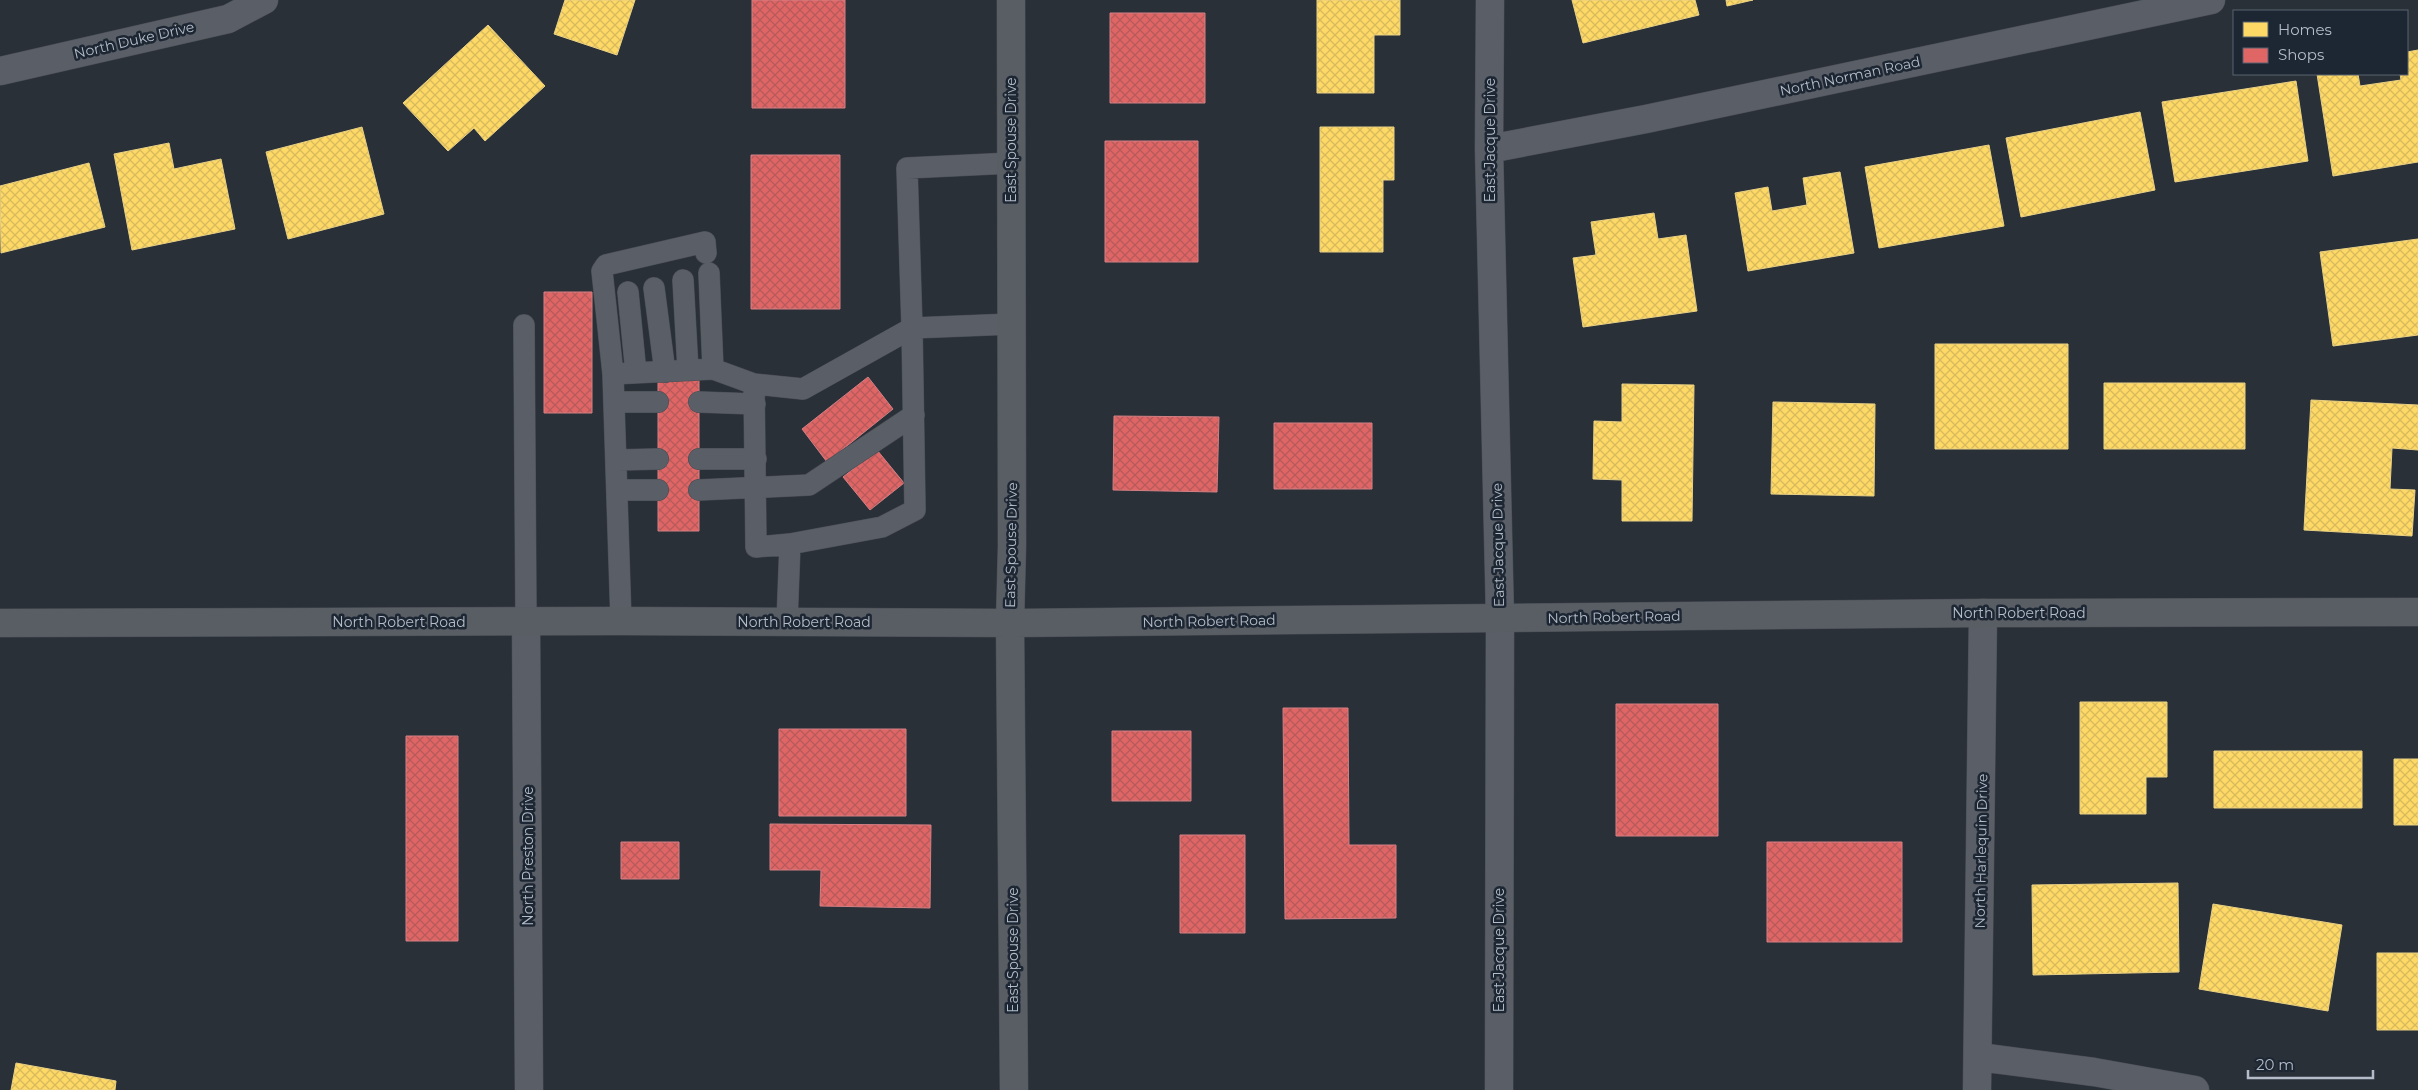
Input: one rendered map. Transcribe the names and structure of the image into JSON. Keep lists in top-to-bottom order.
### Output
{
  "streets": {
    "main road": ["East Spouse Drive", "North Robert Road"],
    "street": [
      "North Duke Drive",
      "North Norman Road",
      "East Jacque Drive",
      "North Harlequin Drive",
      "North Preston Drive"
    ]
  },
  "crossings": [
    ["North Norman Road", "East Jacque Drive"],
    ["East Spouse Drive", "North Robert Road"],
    ["East Jacque Drive", "North Robert Road"],
    ["North Robert Road", "North Harlequin Drive"],
    ["North Robert Road", "North Preston Drive"]
  ],
  "legend": ["Homes", "Shops"],
  "scale_bar": "20 m"
}
